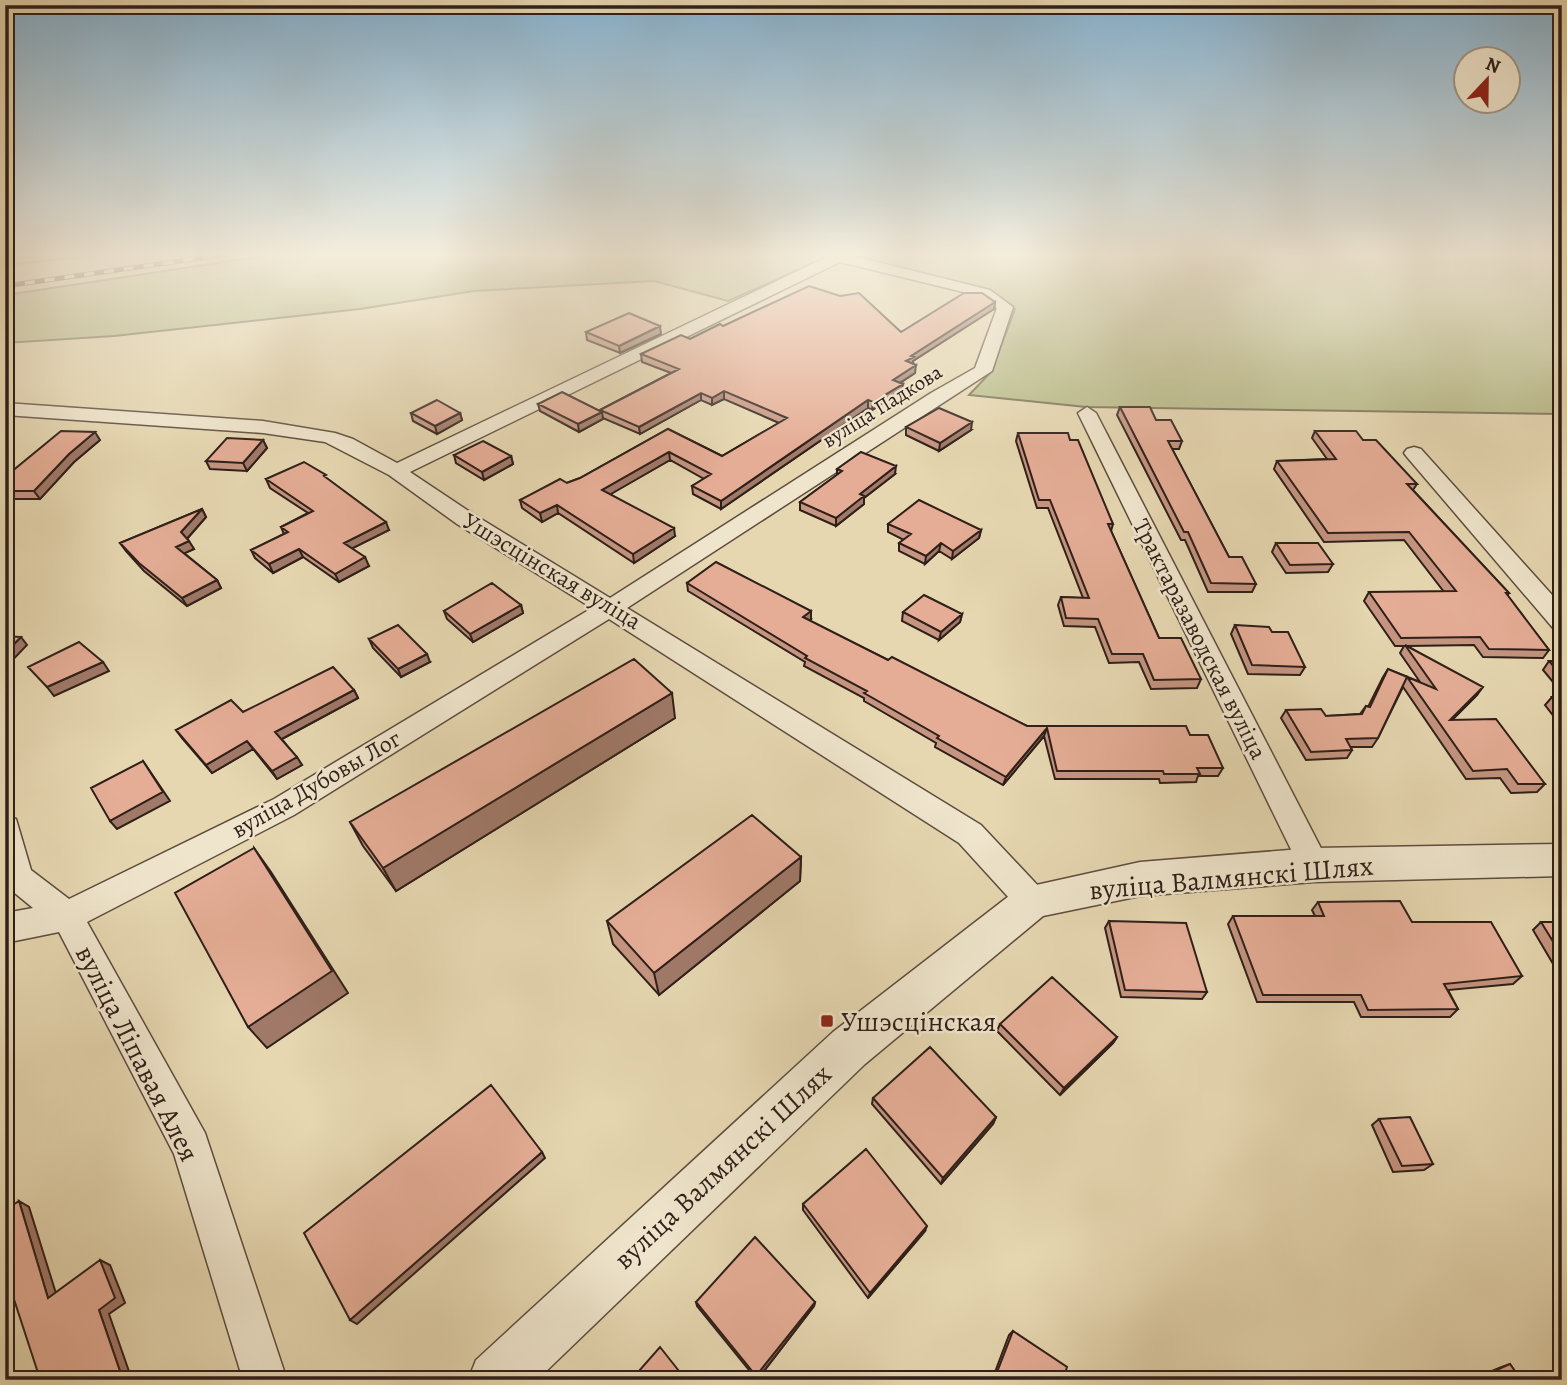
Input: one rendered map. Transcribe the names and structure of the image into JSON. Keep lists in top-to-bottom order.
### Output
{
  "streets": {
    "street": [
      "вуліца Падкова",
      "Ушэсцінская вуліца",
      "Трактаразаводская вуліца",
      "вуліца Дубовы Лог",
      "вуліца Валмянскі Шлях",
      "вуліца Ліпавая Алея"
    ]
  },
  "crossings": [
    ["вуліца Падкова", "Ушэсцінская вуліца"],
    ["вуліца Падкова", "вуліца Дубовы Лог"],
    ["Ушэсцінская вуліца", "вуліца Дубовы Лог"],
    ["Ушэсцінская вуліца", "вуліца Валмянскі Шлях"],
    ["Трактаразаводская вуліца", "вуліца Валмянскі Шлях"],
    ["вуліца Дубовы Лог", "вуліца Ліпавая Алея"]
  ],
  "places": {
    "transit": ["Ушэсцінская"]
  },
  "north": "top"
}
